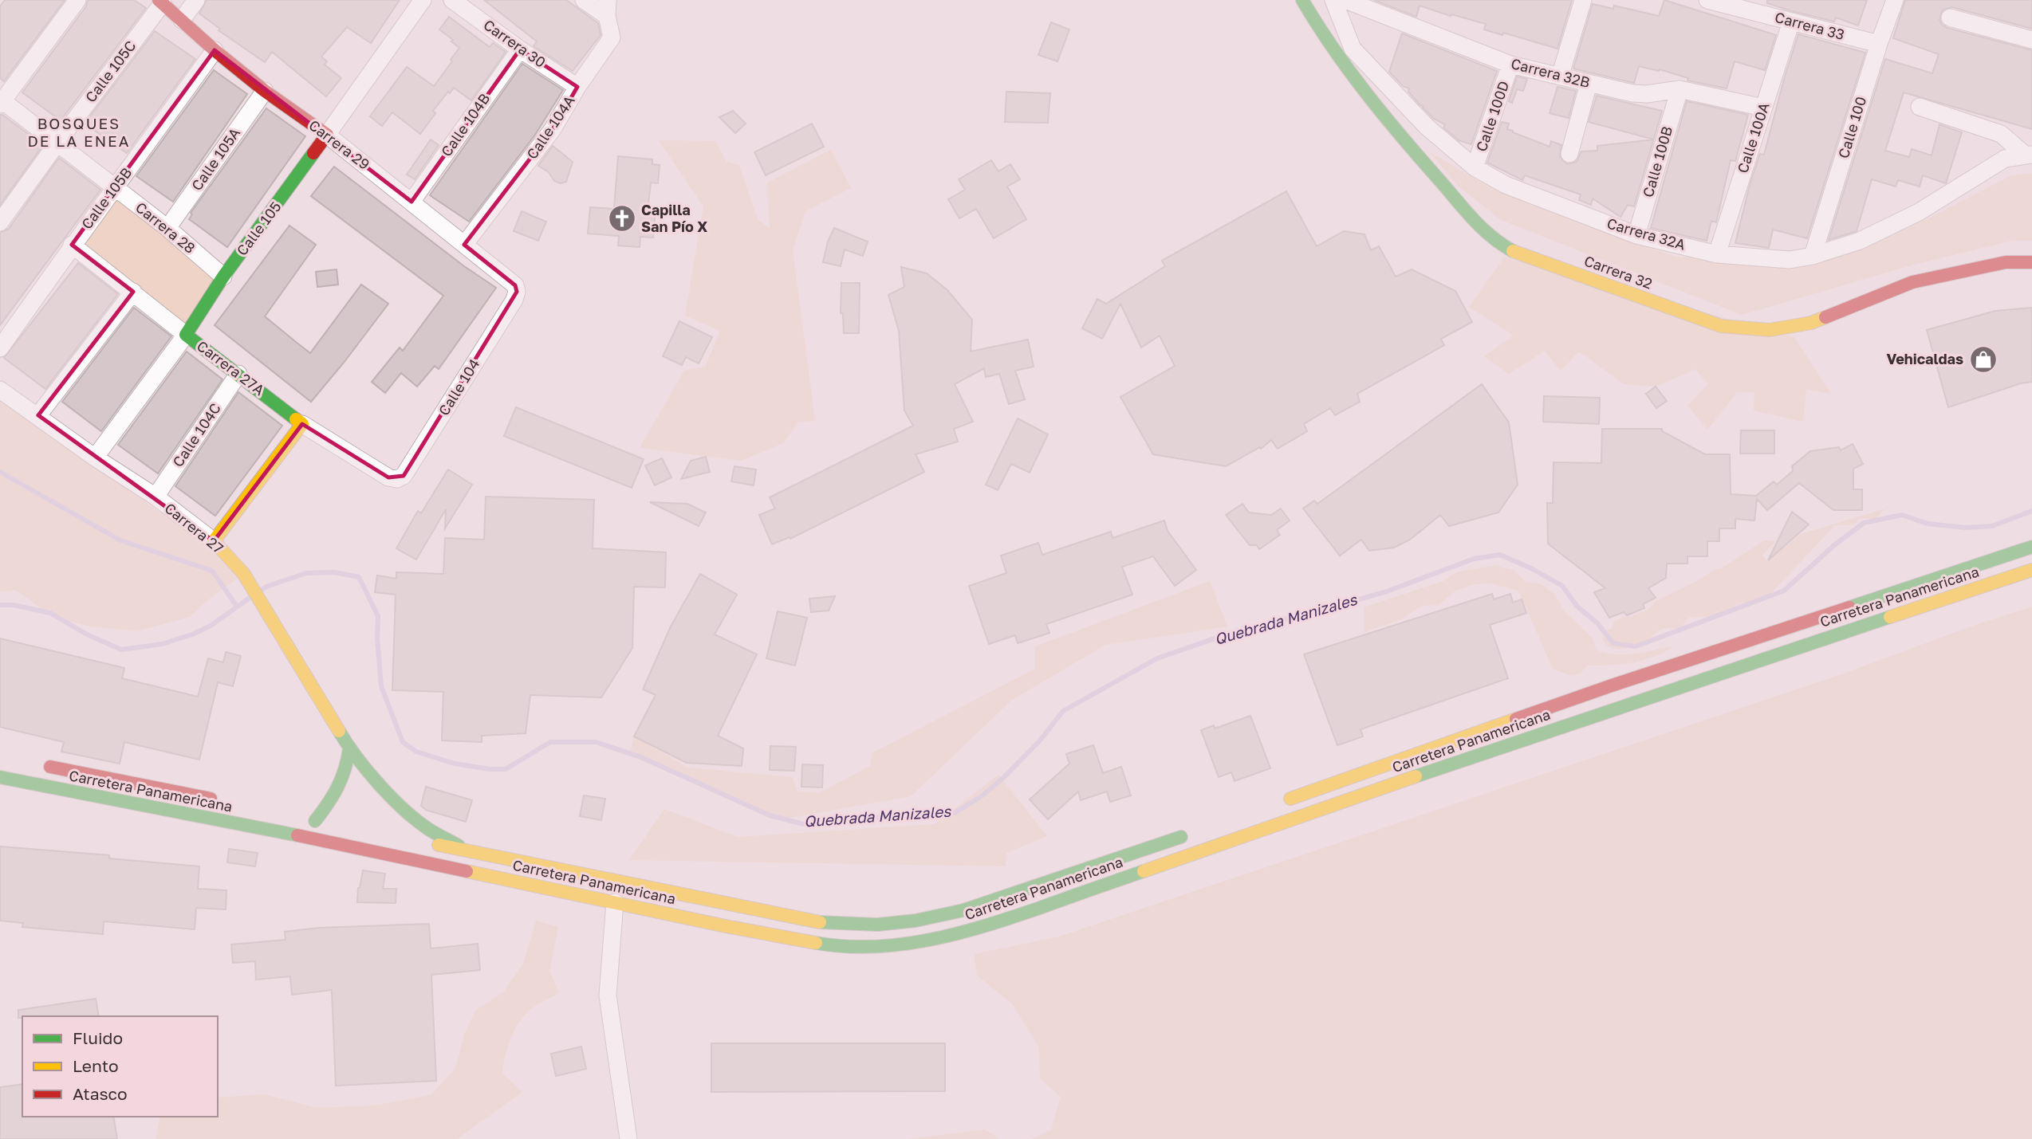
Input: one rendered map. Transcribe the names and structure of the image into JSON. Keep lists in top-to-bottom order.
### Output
{
  "streets": {
    "main road": [
      "Carrera 29",
      "Calle 105",
      "Carrera 32",
      "Carrera 27A",
      "Carrera 27",
      "Carretera Panamericana"
    ],
    "street": [
      "Carrera 33",
      "Carrera 30",
      "Calle 105C",
      "Carrera 32B",
      "Calle 100D",
      "Calle 104B",
      "Calle 104A",
      "Calle 100",
      "Calle 100A",
      "Calle 105A",
      "Calle 100B",
      "Calle 105B",
      "Carrera 28",
      "Carrera 32A",
      "Calle 104",
      "Calle 104C"
    ]
  },
  "crossings": [
    ["Carrera 33", "Calle 100"],
    ["Carrera 33", "Calle 100A"],
    ["Carrera 30", "Calle 104B"],
    ["Carrera 30", "Calle 104A"],
    ["Calle 105C", "Carrera 29"],
    ["Calle 105C", "Carrera 28"],
    ["Carrera 32B", "Calle 100D"],
    ["Carrera 32B", "Calle 100A"],
    ["Carrera 32B", "Calle 100B"],
    ["Calle 100D", "Carrera 32A"],
    ["Calle 104B", "Carrera 29"],
    ["Calle 104A", "Carrera 29"],
    ["Calle 100", "Carrera 32A"],
    ["Calle 100A", "Carrera 32A"],
    ["Carrera 29", "Calle 105A"],
    ["Carrera 29", "Calle 105B"],
    ["Carrera 29", "Calle 105"],
    ["Carrera 29", "Calle 104"],
    ["Calle 105A", "Carrera 28"],
    ["Calle 100B", "Carrera 32A"],
    ["Calle 105B", "Carrera 28"],
    ["Calle 105B", "Carrera 27A"],
    ["Carrera 28", "Calle 105"],
    ["Calle 105", "Carrera 27A"],
    ["Calle 105", "Carrera 27"],
    ["Carrera 27A", "Calle 104"],
    ["Carrera 27A", "Calle 104C"],
    ["Calle 104C", "Carrera 27"],
    ["Carrera 27", "Carretera Panamericana"]
  ],
  "districts": ["BOSQUES DE LA ENEA"],
  "water": ["Quebrada Manizales"],
  "places": {
    "church": ["Capilla San Pío X"],
    "shop": ["Vehicaldas"]
  },
  "legend": ["Fluido", "Lento", "Atasco"]
}
